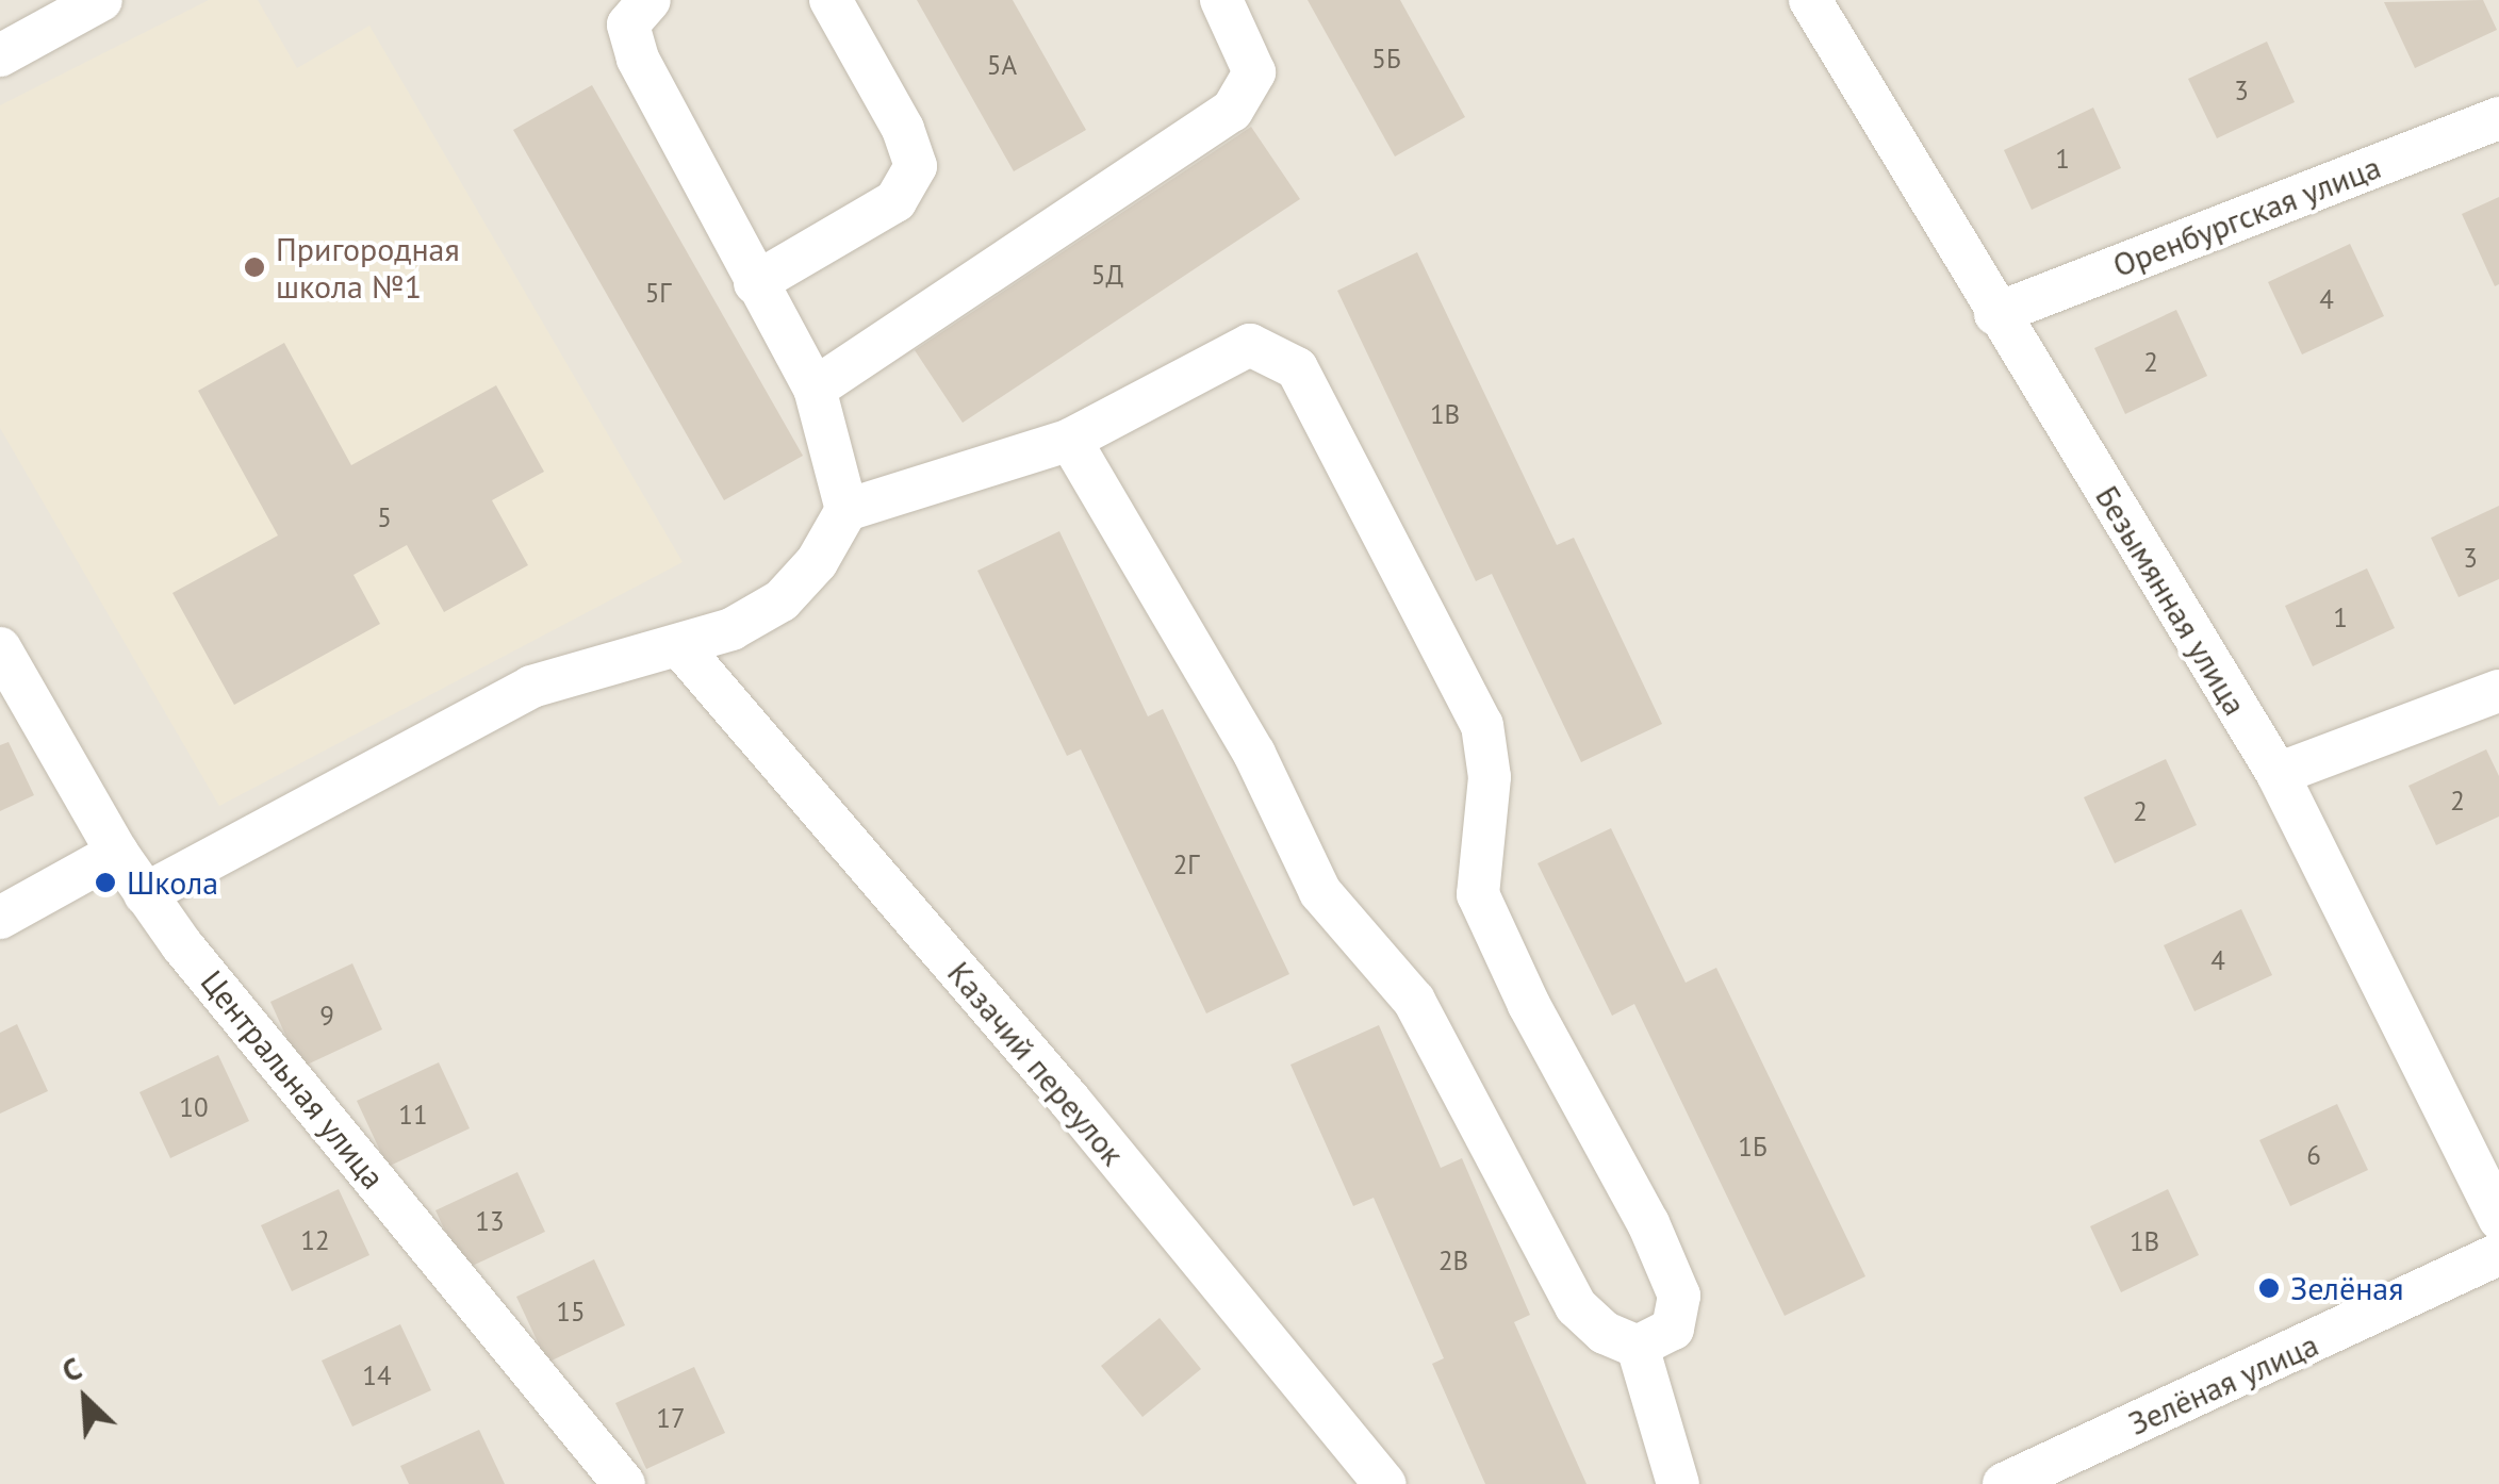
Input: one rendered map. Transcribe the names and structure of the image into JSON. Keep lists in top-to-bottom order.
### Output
{
  "streets": {
    "street": [
      "Оренбургская улица",
      "Безымянная улица",
      "Казачий переулок",
      "Центральная улица",
      "Зелёная улица"
    ]
  },
  "crossings": [
    ["Оренбургская улица", "Безымянная улица"]
  ],
  "places": ["Пригородная школа №1", "Школа", "Зелёная"],
  "house_numbers": [
    "5Б",
    "5А",
    "3",
    "1",
    "5Д",
    "5Г",
    "4",
    "2",
    "1В",
    "5",
    "3",
    "1",
    "2",
    "2",
    "2Г",
    "4",
    "9",
    "10",
    "11",
    "1Б",
    "6",
    "13",
    "12",
    "1В",
    "2В",
    "15",
    "14",
    "17"
  ],
  "north": "top left"
}
